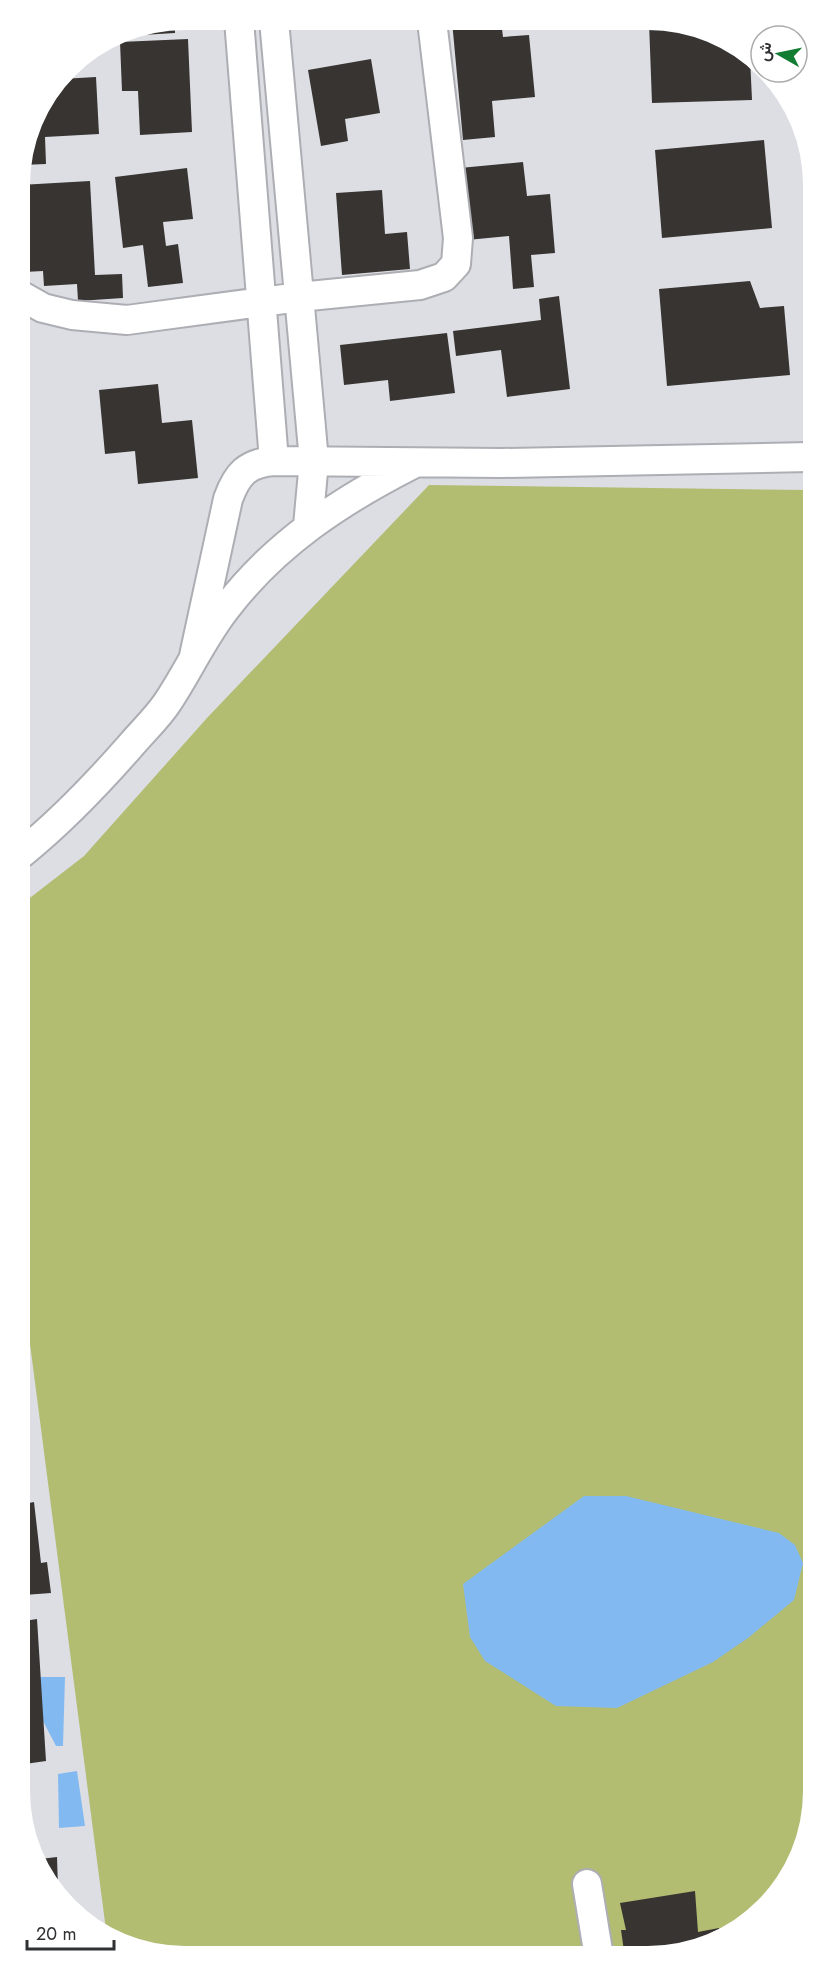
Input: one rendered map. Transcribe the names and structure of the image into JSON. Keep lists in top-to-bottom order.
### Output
{
  "scale_bar": "20 m",
  "north": "left"
}
